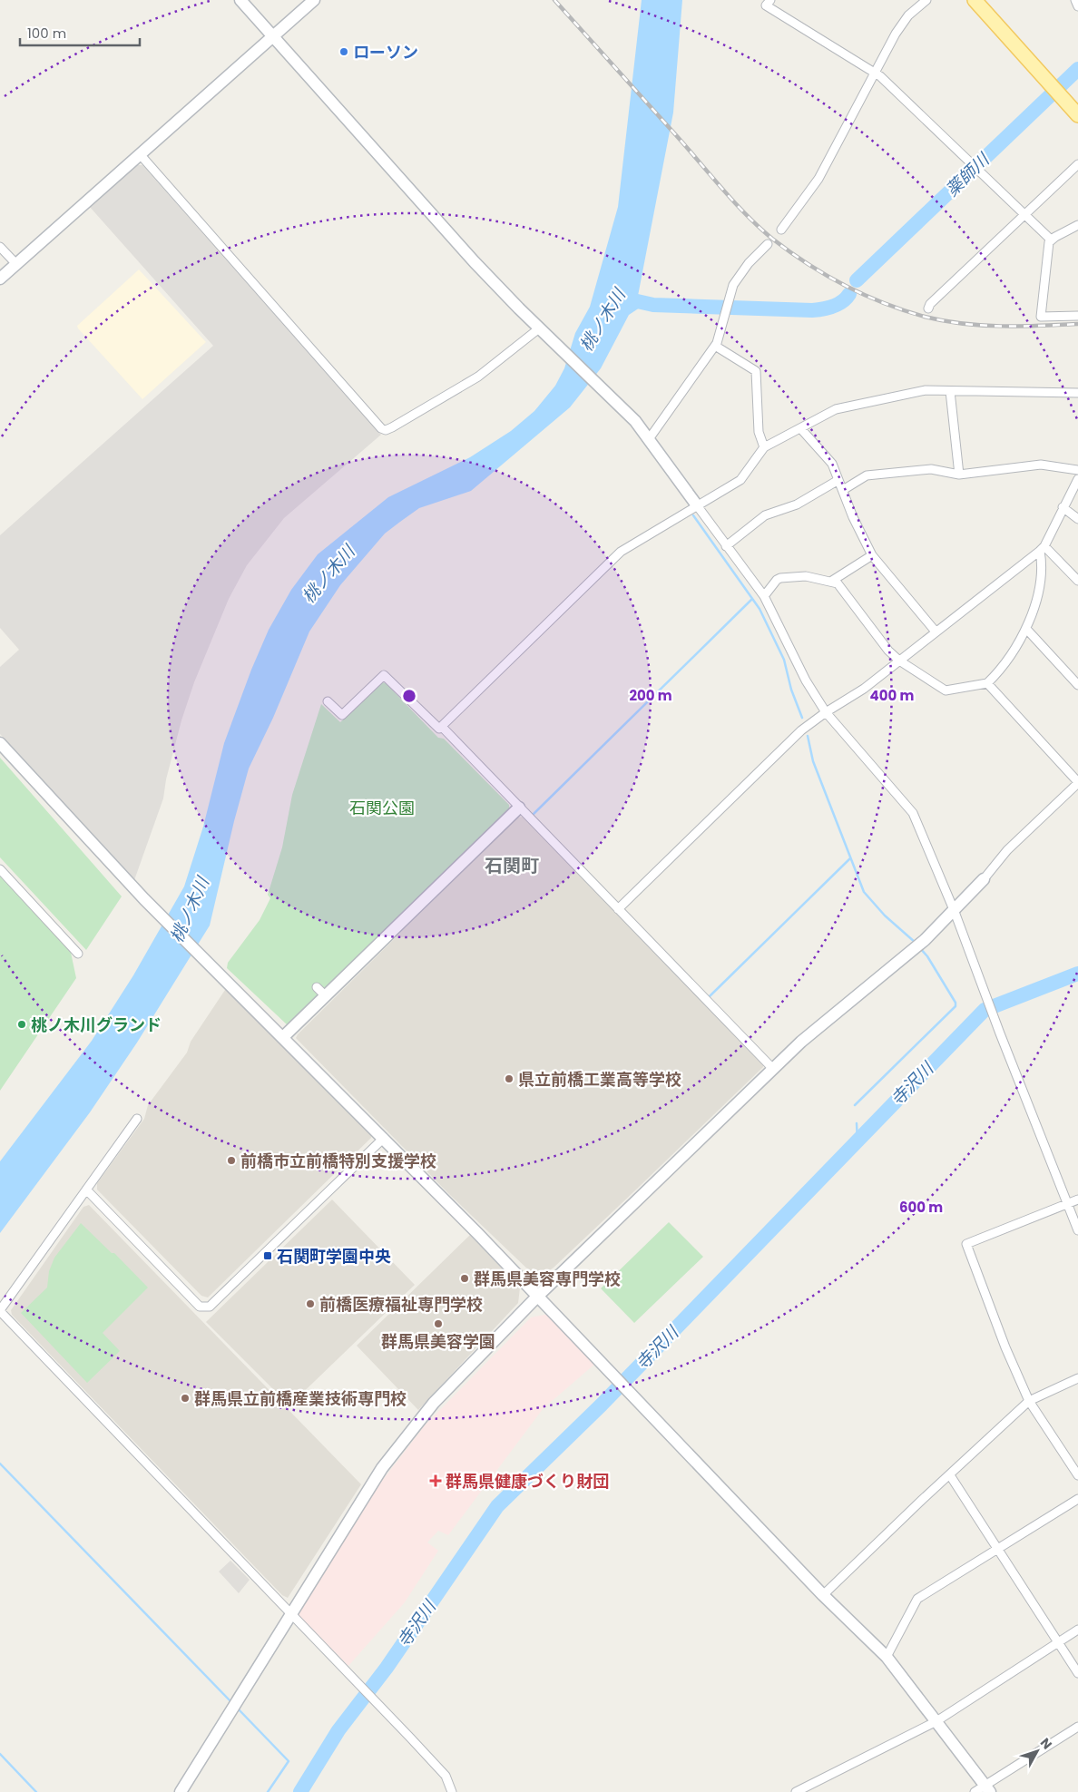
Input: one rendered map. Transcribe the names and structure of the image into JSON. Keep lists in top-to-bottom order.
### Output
{
  "districts": ["石関町"],
  "water": ["薬師川", "桃ノ木川", "寺沢川"],
  "parks": ["石関公園"],
  "places": {
    "other": [
      "ローソン",
      "桃ノ木川グランド",
      "県立前橋工業高等学校",
      "前橋市立前橋特別支援学校",
      "群馬県美容専門学校",
      "前橋医療福祉専門学校",
      "群馬県美容学園",
      "群馬県立前橋産業技術専門校"
    ],
    "transit": ["石関町学園中央"],
    "health": ["群馬県健康づくり財団"]
  },
  "scale_bar": "100 m",
  "north": "top right",
  "rings": ["200 m", "400 m", "600 m"]
}
